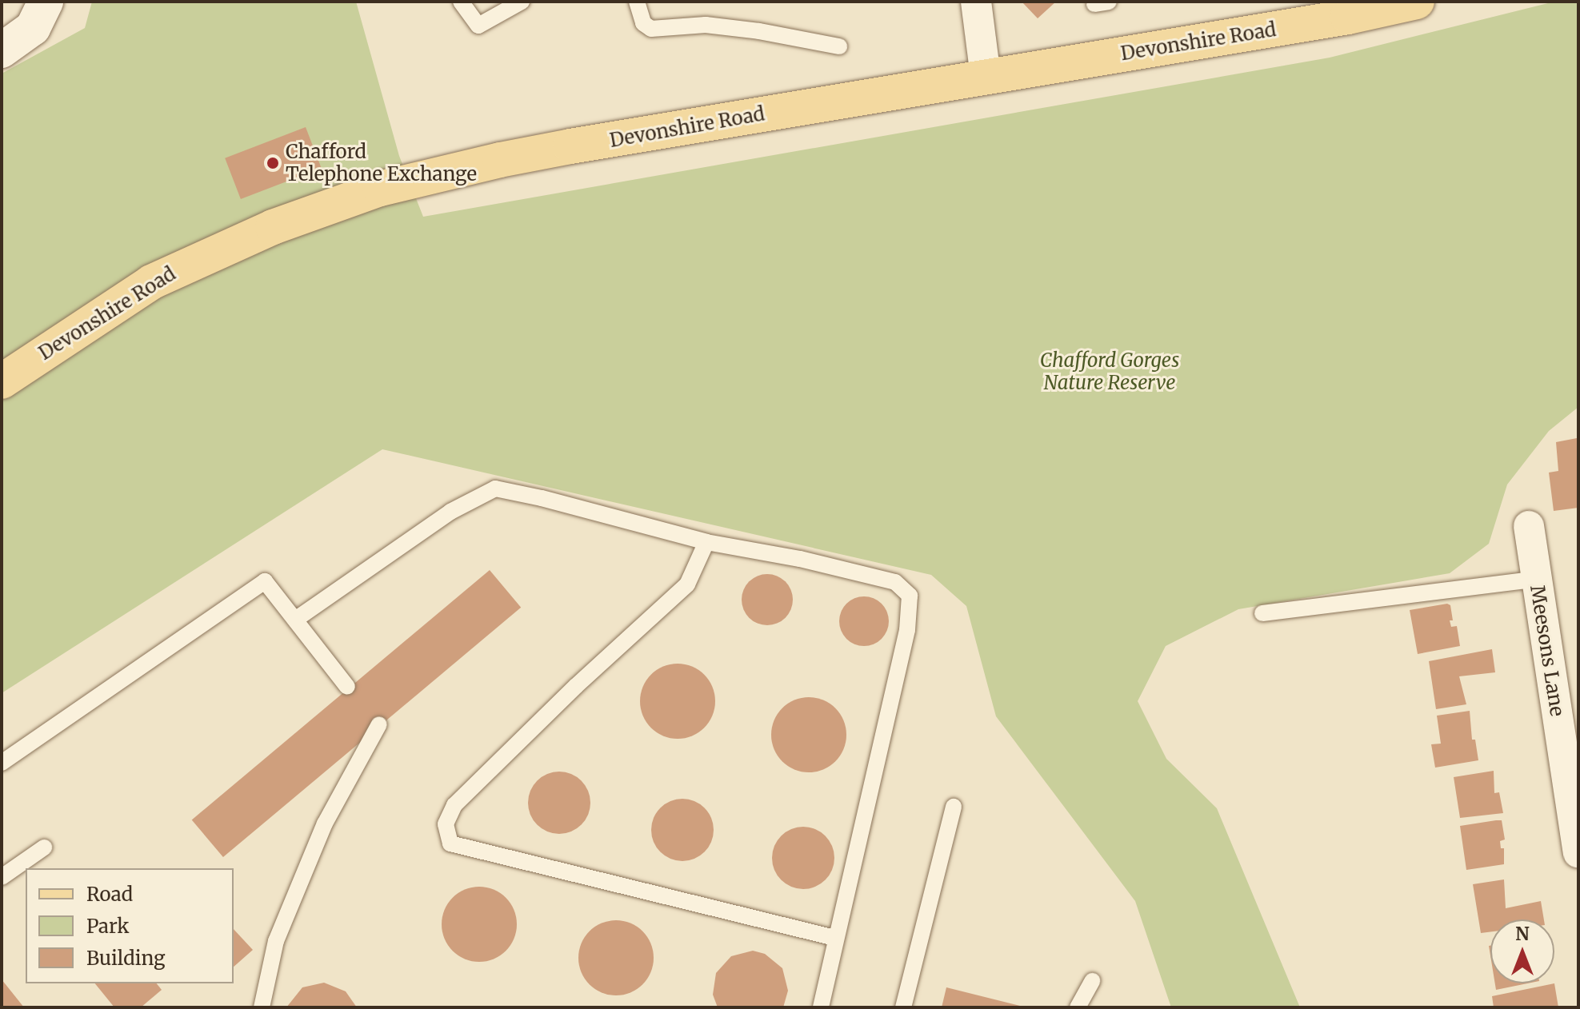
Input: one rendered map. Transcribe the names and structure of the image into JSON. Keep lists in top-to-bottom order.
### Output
{
  "streets": {
    "main road": ["Devonshire Road"],
    "street": ["Meesons Lane"]
  },
  "parks": ["Chafford Gorges Nature Reserve"],
  "places": ["Chafford Telephone Exchange"],
  "legend": ["Road", "Park", "Building"],
  "north": "top"
}
